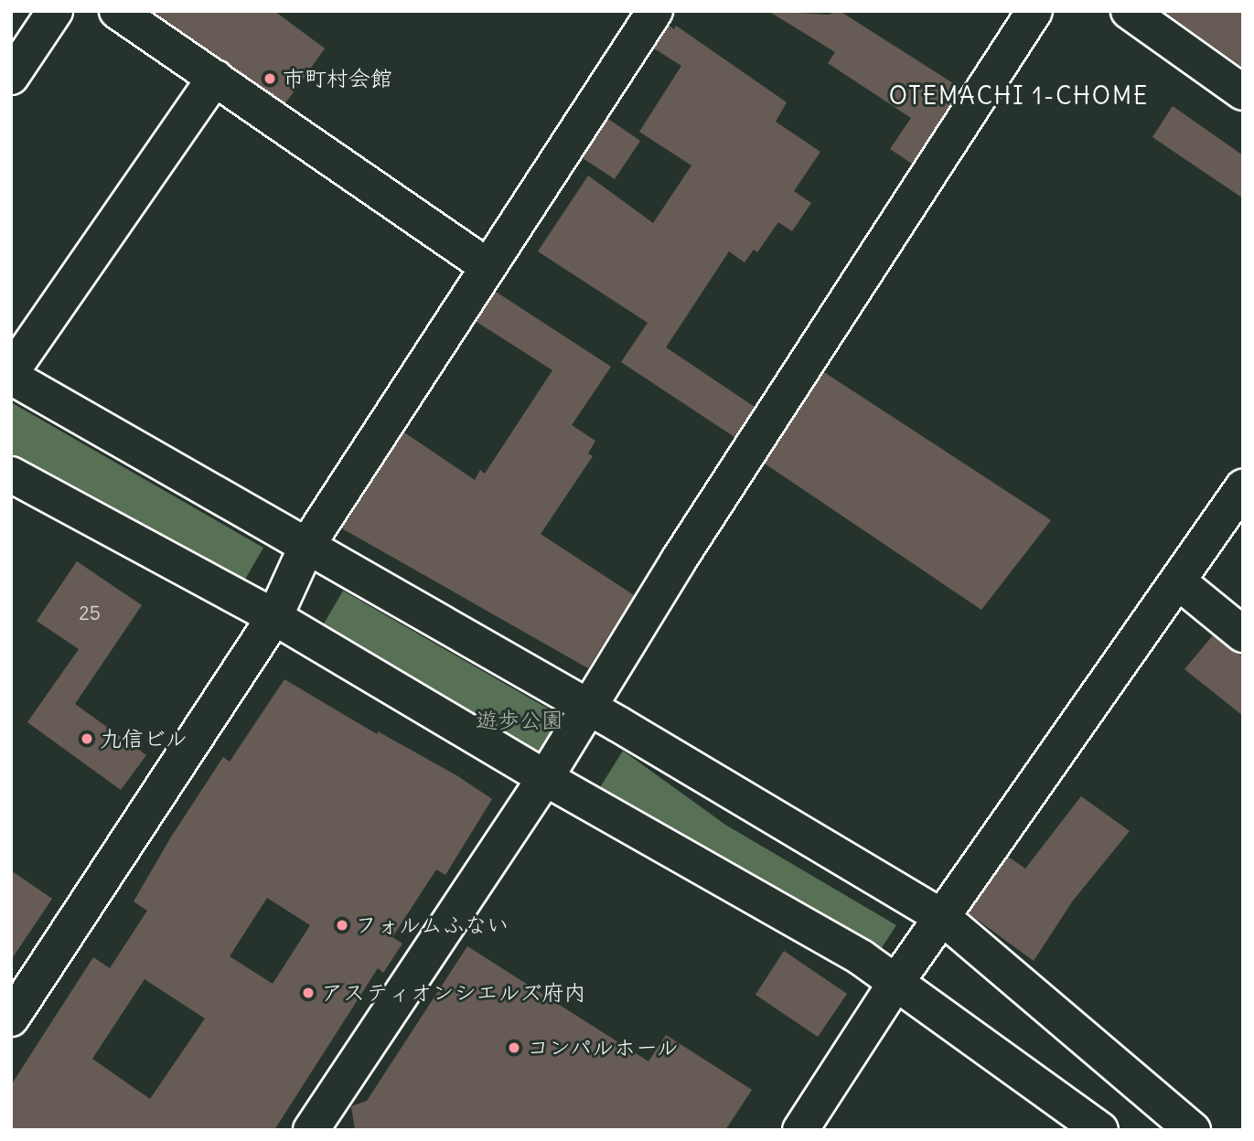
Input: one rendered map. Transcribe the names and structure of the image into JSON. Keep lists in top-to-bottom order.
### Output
{
  "districts": ["OTEMACHI 1-CHOME"],
  "parks": ["遊歩公園"],
  "places": [
    "市町村会館",
    "九信ビル",
    "フォルムふない",
    "アスティオンシエルズ府内",
    "コンパルホール"
  ],
  "house_numbers": ["25"]
}
